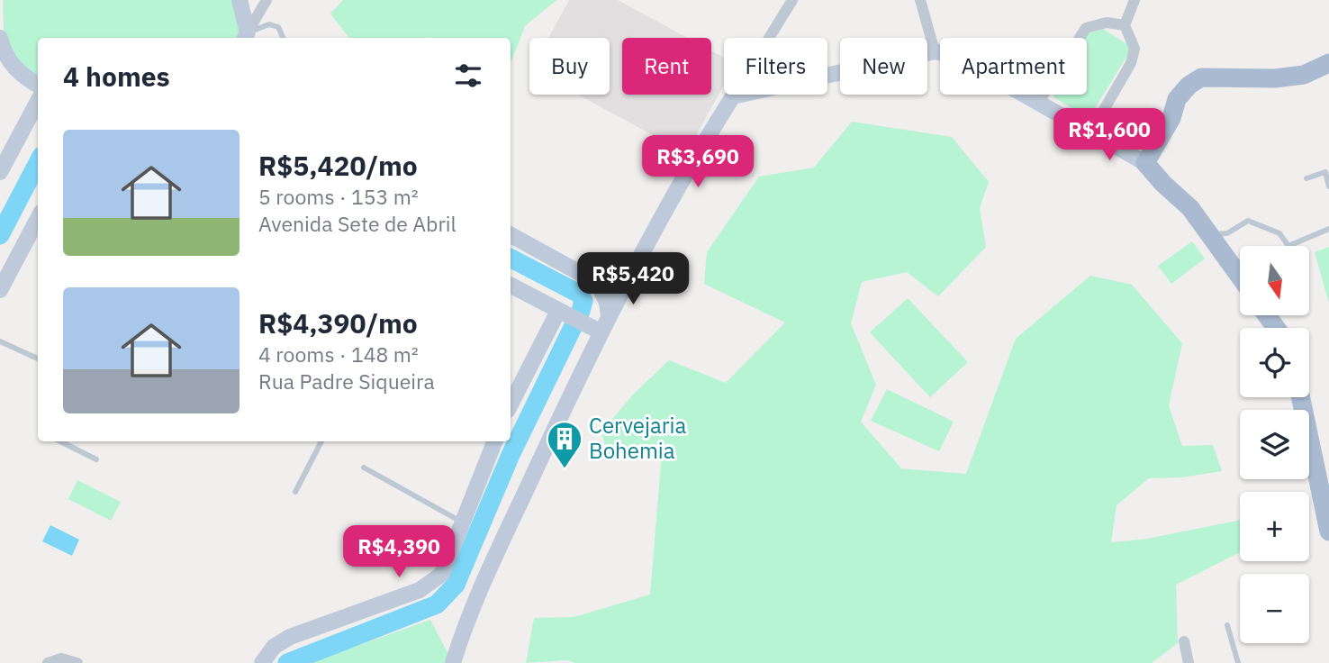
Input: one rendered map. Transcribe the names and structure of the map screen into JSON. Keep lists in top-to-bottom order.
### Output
{
  "places": {
    "building": ["Cervejaria Bohemia"]
  },
  "north": "bottom",
  "page": {
    "chip": [
      "Buy",
      "Rent",
      "Filters",
      "New",
      "Apartment"
    ],
    "heading": "4 homes",
    "price": [
      "R$1,600",
      "R$3,690",
      "R$5,420",
      "R$4,390"
    ],
    "list": [
      {
        "name": "R$5,420/mo",
        "note": "5 rooms · 153 m² · Avenida Sete de Abril"
      },
      {
        "name": "R$4,390/mo",
        "note": "4 rooms · 148 m² · Rua Padre Siqueira"
      }
    ],
    "map_buttons": ["+", "−"]
  }
}
